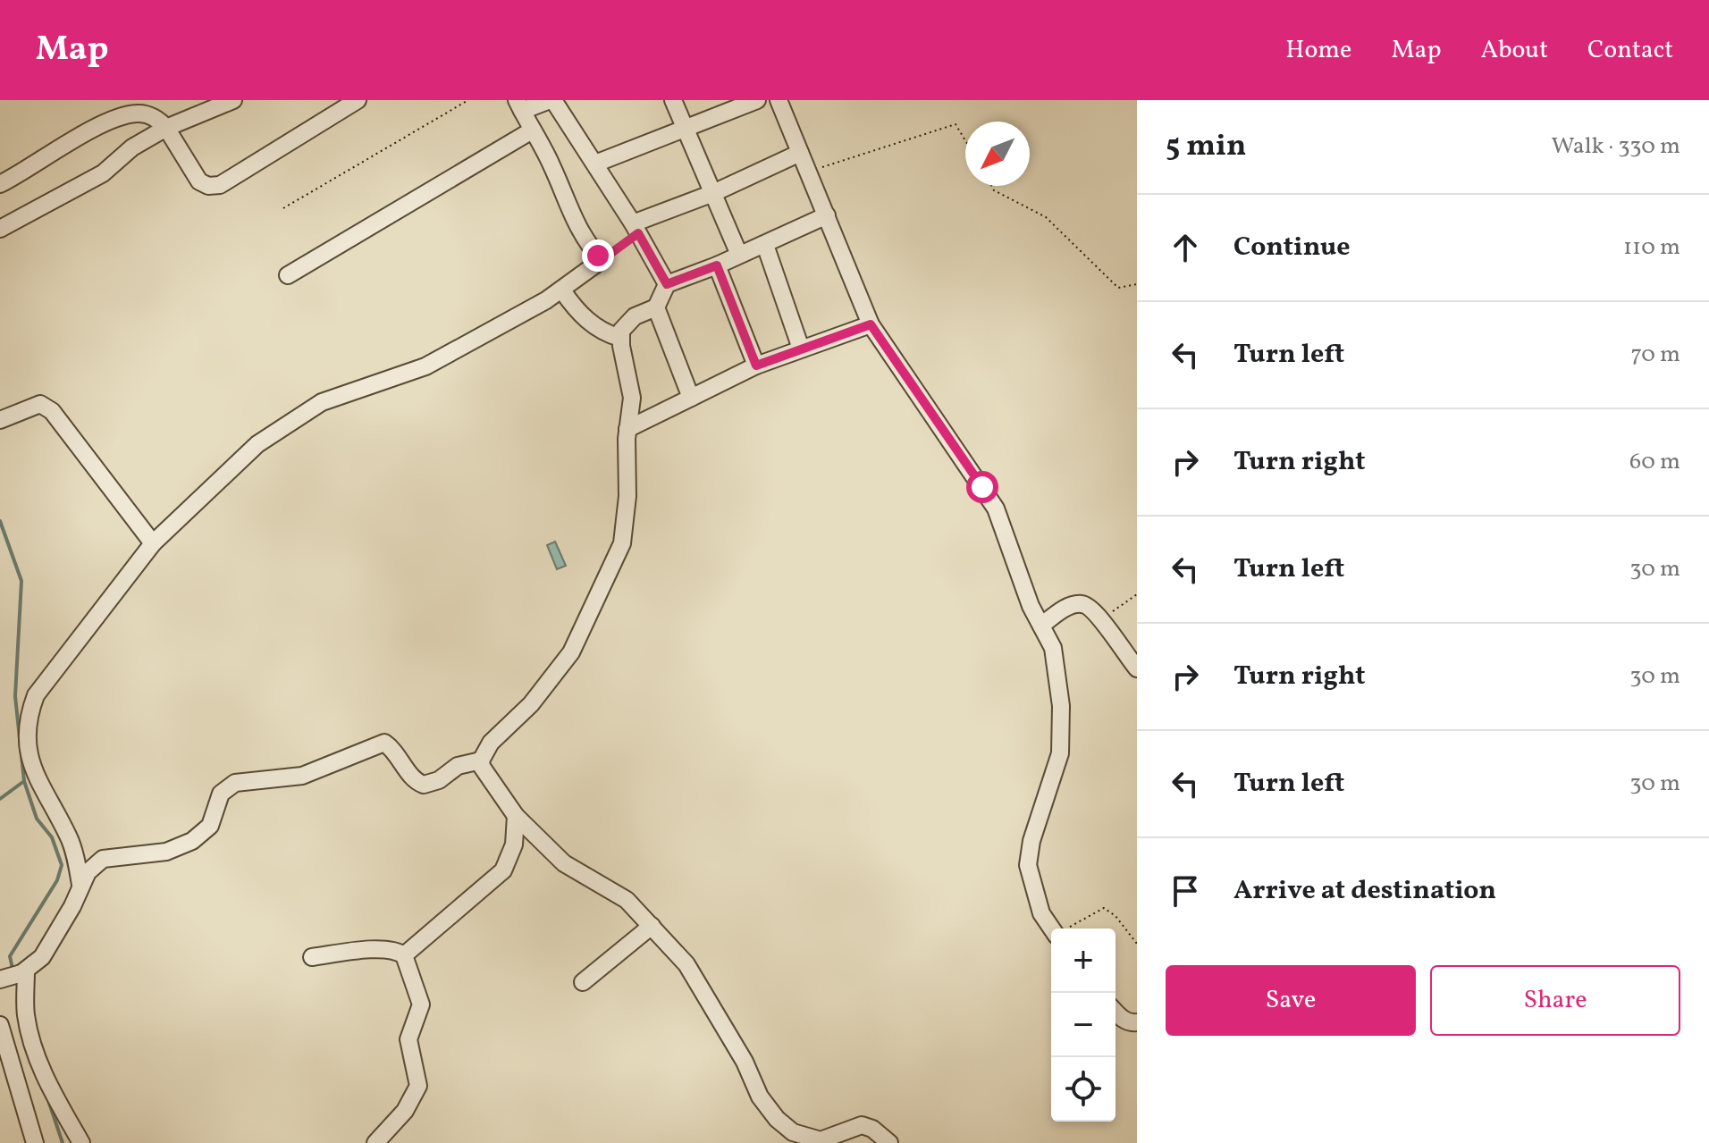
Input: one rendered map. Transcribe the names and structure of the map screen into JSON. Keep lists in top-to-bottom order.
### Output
{
  "north": "bottom left",
  "page": {
    "header": "Map",
    "nav": [
      "Home",
      "Map",
      "About",
      "Contact"
    ],
    "heading": ["5 min", "Walk · 330 m"],
    "list": [
      ["Continue", "110 m"],
      ["Turn left", "70 m"],
      ["Turn right", "60 m"],
      ["Turn left", "30 m"],
      ["Turn right", "30 m"],
      ["Turn left", "30 m"],
      "Arrive at destination"
    ],
    "map_buttons": ["+", "−"],
    "buttons": ["Save", "Share"]
  }
}
